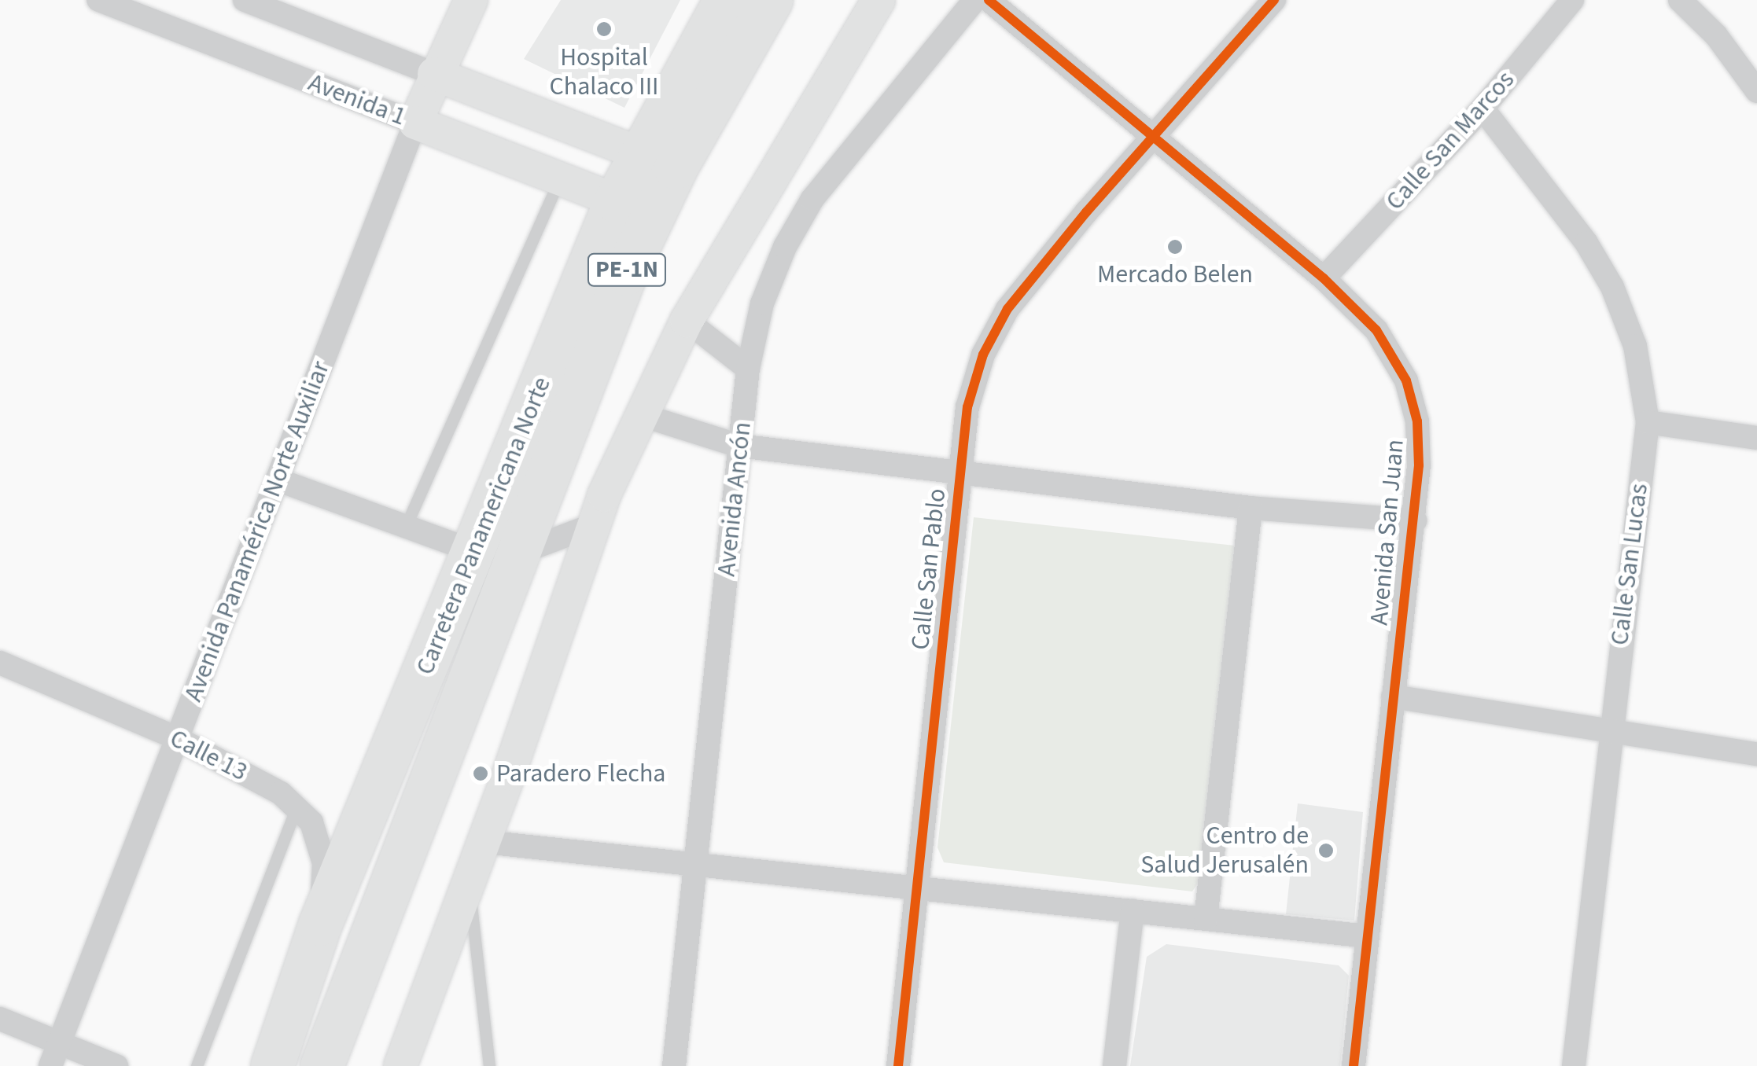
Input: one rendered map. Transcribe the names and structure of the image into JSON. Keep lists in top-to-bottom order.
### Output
{
  "streets": {
    "highway": ["PE-1N", "Carretera Panamericana Norte"],
    "main road": ["Avenida 1", "Avenida Panamérica Norte Auxiliar"],
    "street": [
      "Calle San Marcos",
      "Avenida Ancón",
      "Avenida San Juan",
      "Calle San Lucas",
      "Calle San Pablo",
      "Calle 13"
    ]
  },
  "crossings": [
    ["Avenida 1", "Carretera Panamericana Norte"],
    ["Avenida 1", "Avenida Panamérica Norte Auxiliar"],
    ["Calle San Marcos", "Avenida San Juan"],
    ["Calle San Marcos", "Calle San Lucas"],
    ["Carretera Panamericana Norte", "Calle 13"],
    ["Avenida Panamérica Norte Auxiliar", "Calle 13"],
    ["Avenida San Juan", "Calle San Pablo"]
  ],
  "places": [
    "Hospital Chalaco III",
    "Mercado Belen",
    "Paradero Flecha",
    "Centro de Salud Jerusalén"
  ]
}
